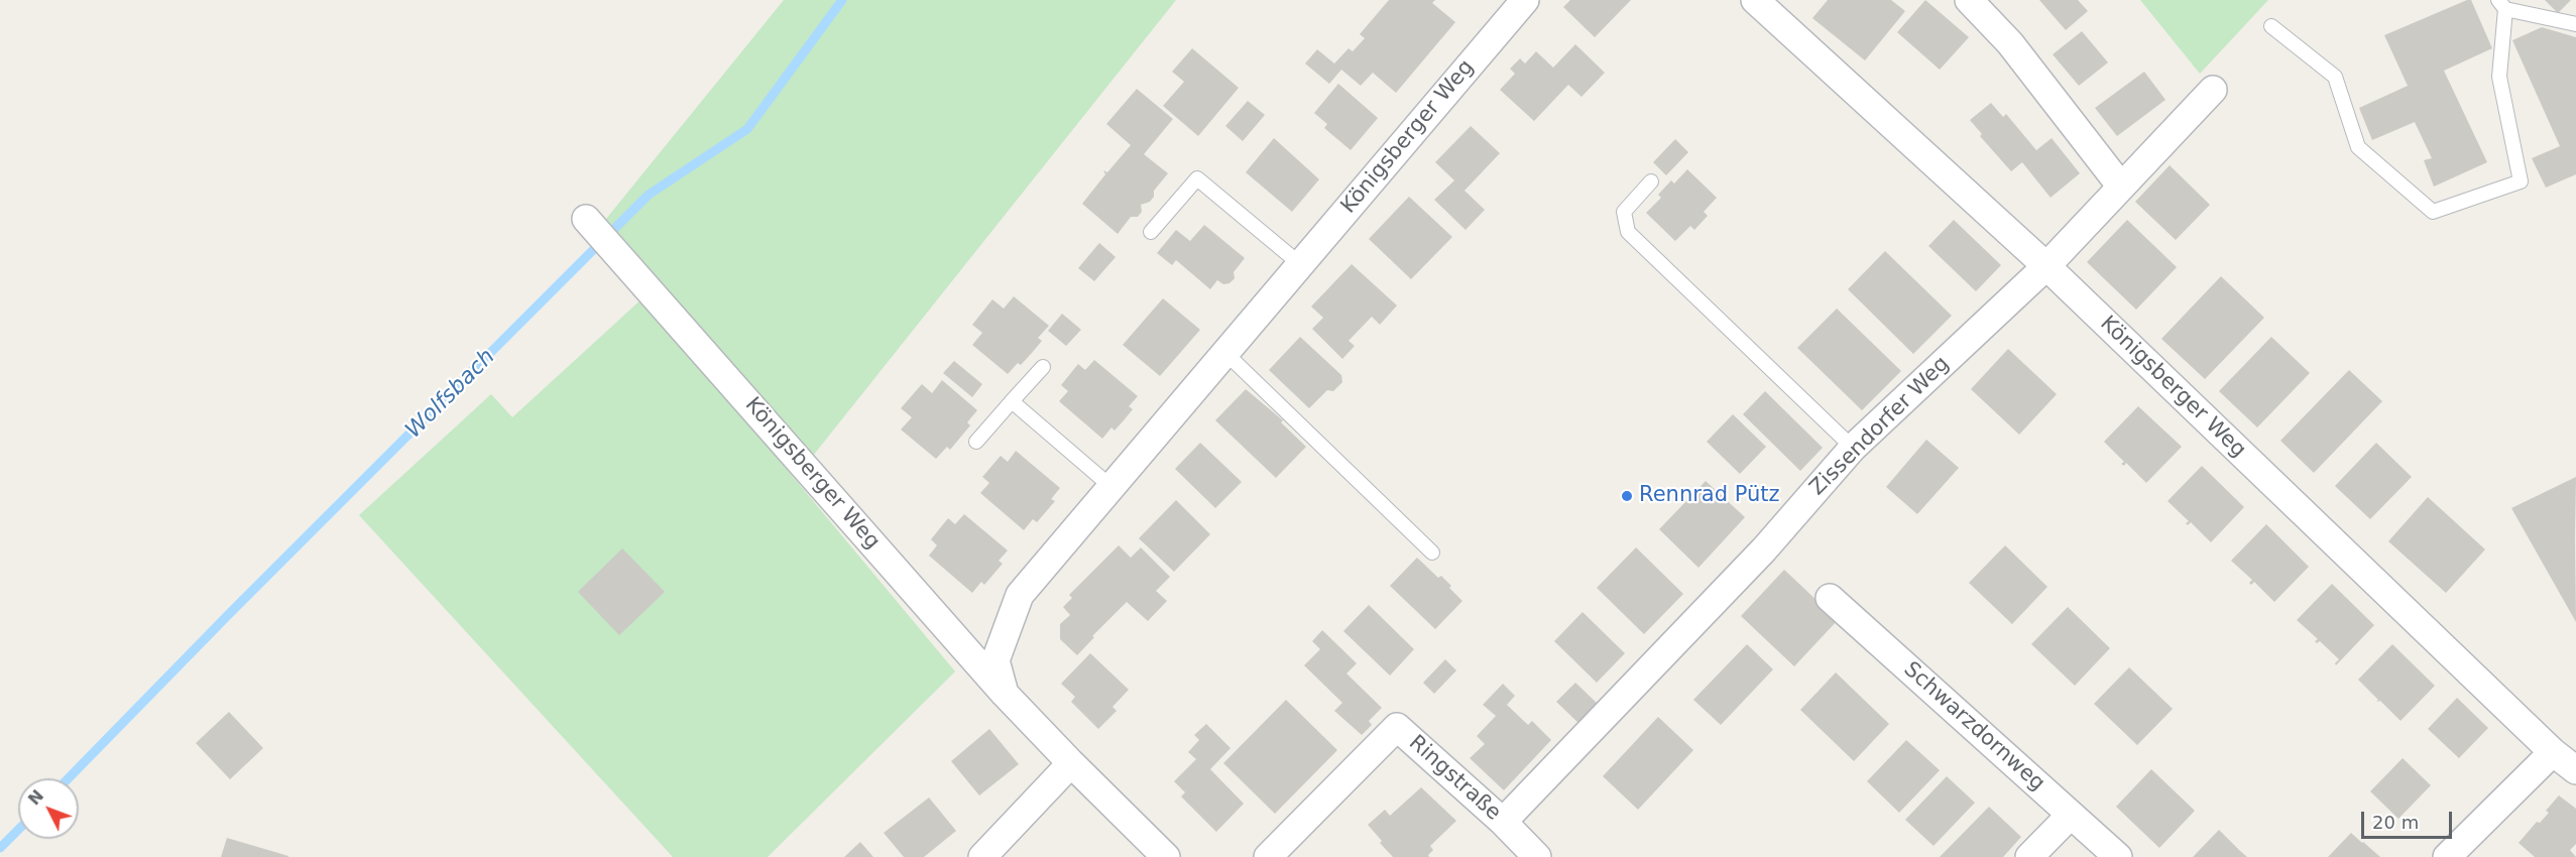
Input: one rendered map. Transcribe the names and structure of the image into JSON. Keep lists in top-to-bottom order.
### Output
{
  "streets": {
    "street": [
      "Königsberger Weg",
      "Zissendorfer Weg",
      "Schwarzdornweg",
      "Ringstraße"
    ]
  },
  "crossings": [
    ["Königsberger Weg", "Zissendorfer Weg"],
    ["Zissendorfer Weg", "Ringstraße"]
  ],
  "water": ["Wolfsbach"],
  "places": ["Rennrad Pütz"],
  "scale_bar": "20 m",
  "north": "top left"
}
